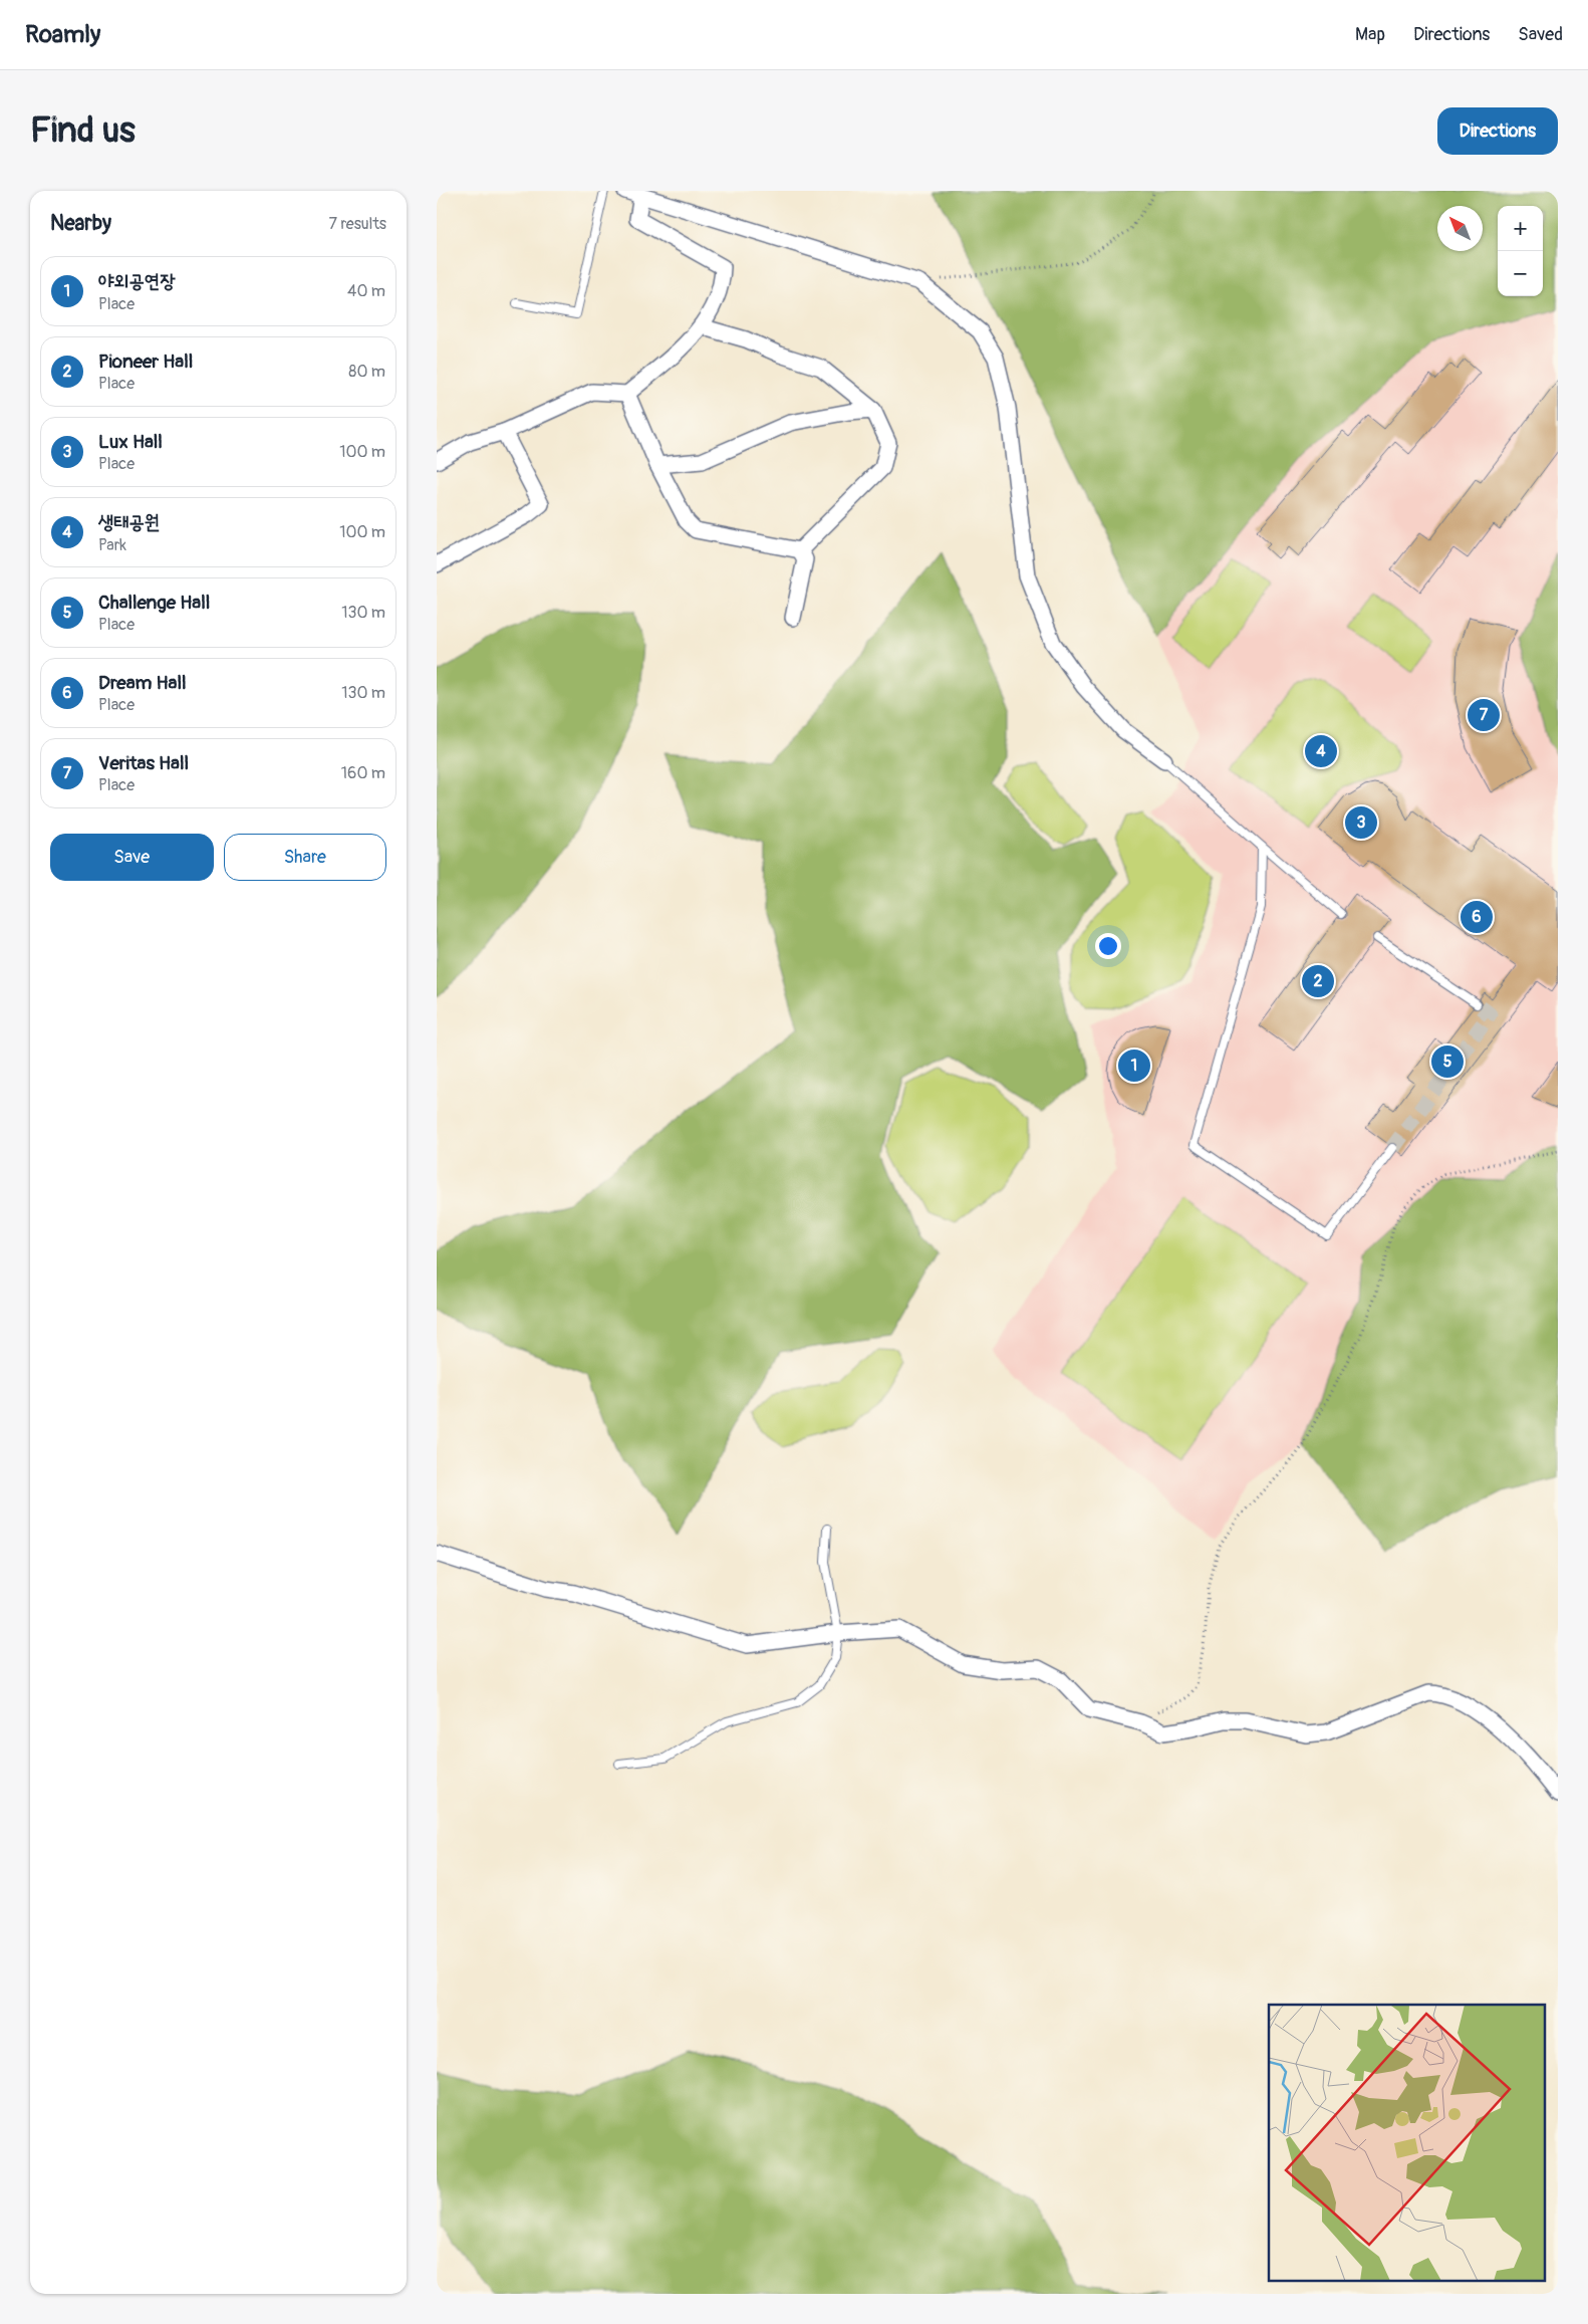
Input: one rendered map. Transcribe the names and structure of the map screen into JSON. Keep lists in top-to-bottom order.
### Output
{
  "north": "top left",
  "page": {
    "header": "Roamly",
    "nav": ["Map", "Directions", "Saved"],
    "buttons": [
      "Directions",
      ["Save", "Share"]
    ],
    "title": "Find us",
    "heading": ["Nearby", "7 results"],
    "map_buttons": ["+", "−"],
    "list": [
      {
        "mark": "1",
        "name": "야외공연장",
        "note": "Place",
        "value": "40 m"
      },
      {
        "mark": "2",
        "name": "Pioneer Hall",
        "note": "Place",
        "value": "80 m"
      },
      {
        "mark": "3",
        "name": "Lux Hall",
        "note": "Place",
        "value": "100 m"
      },
      {
        "mark": "4",
        "name": "생태공원",
        "note": "Park",
        "value": "100 m"
      },
      {
        "mark": "5",
        "name": "Challenge Hall",
        "note": "Place",
        "value": "130 m"
      },
      {
        "mark": "6",
        "name": "Dream Hall",
        "note": "Place",
        "value": "130 m"
      },
      {
        "mark": "7",
        "name": "Veritas Hall",
        "note": "Place",
        "value": "160 m"
      }
    ],
    "pins": [
      "7",
      "4",
      "3",
      "6",
      "2",
      "5",
      "1"
    ]
  }
}
